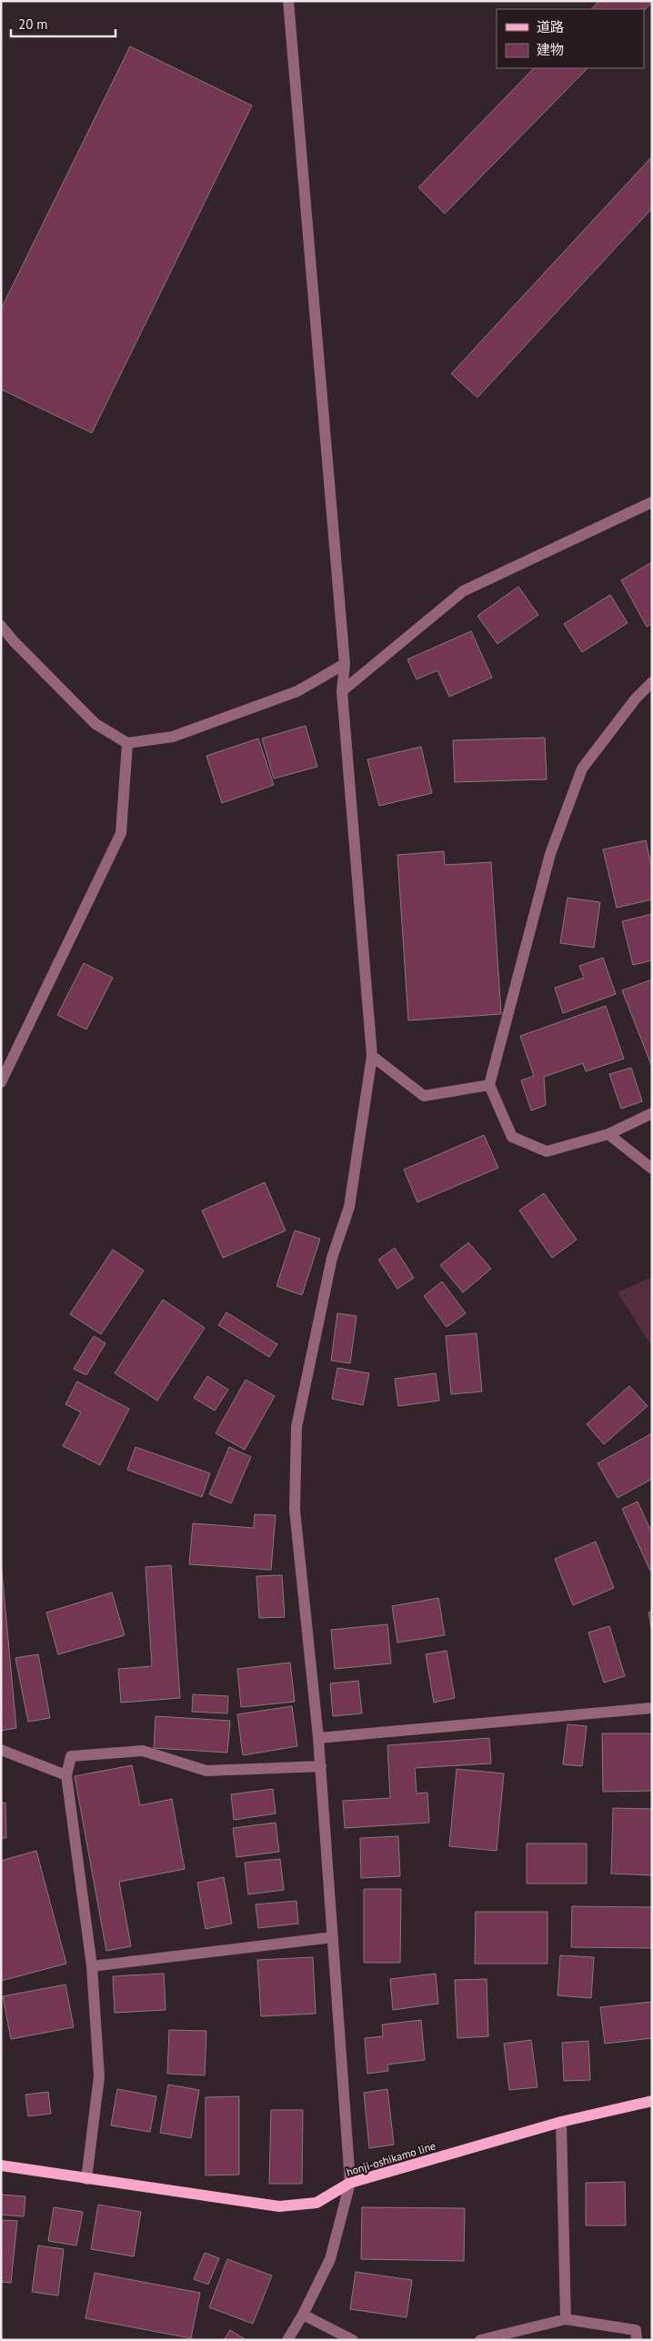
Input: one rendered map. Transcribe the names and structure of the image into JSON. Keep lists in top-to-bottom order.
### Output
{
  "streets": {
    "main road": ["honji-oshikamo line"]
  },
  "legend": ["道路", "建物"],
  "scale_bar": "20 m"
}
